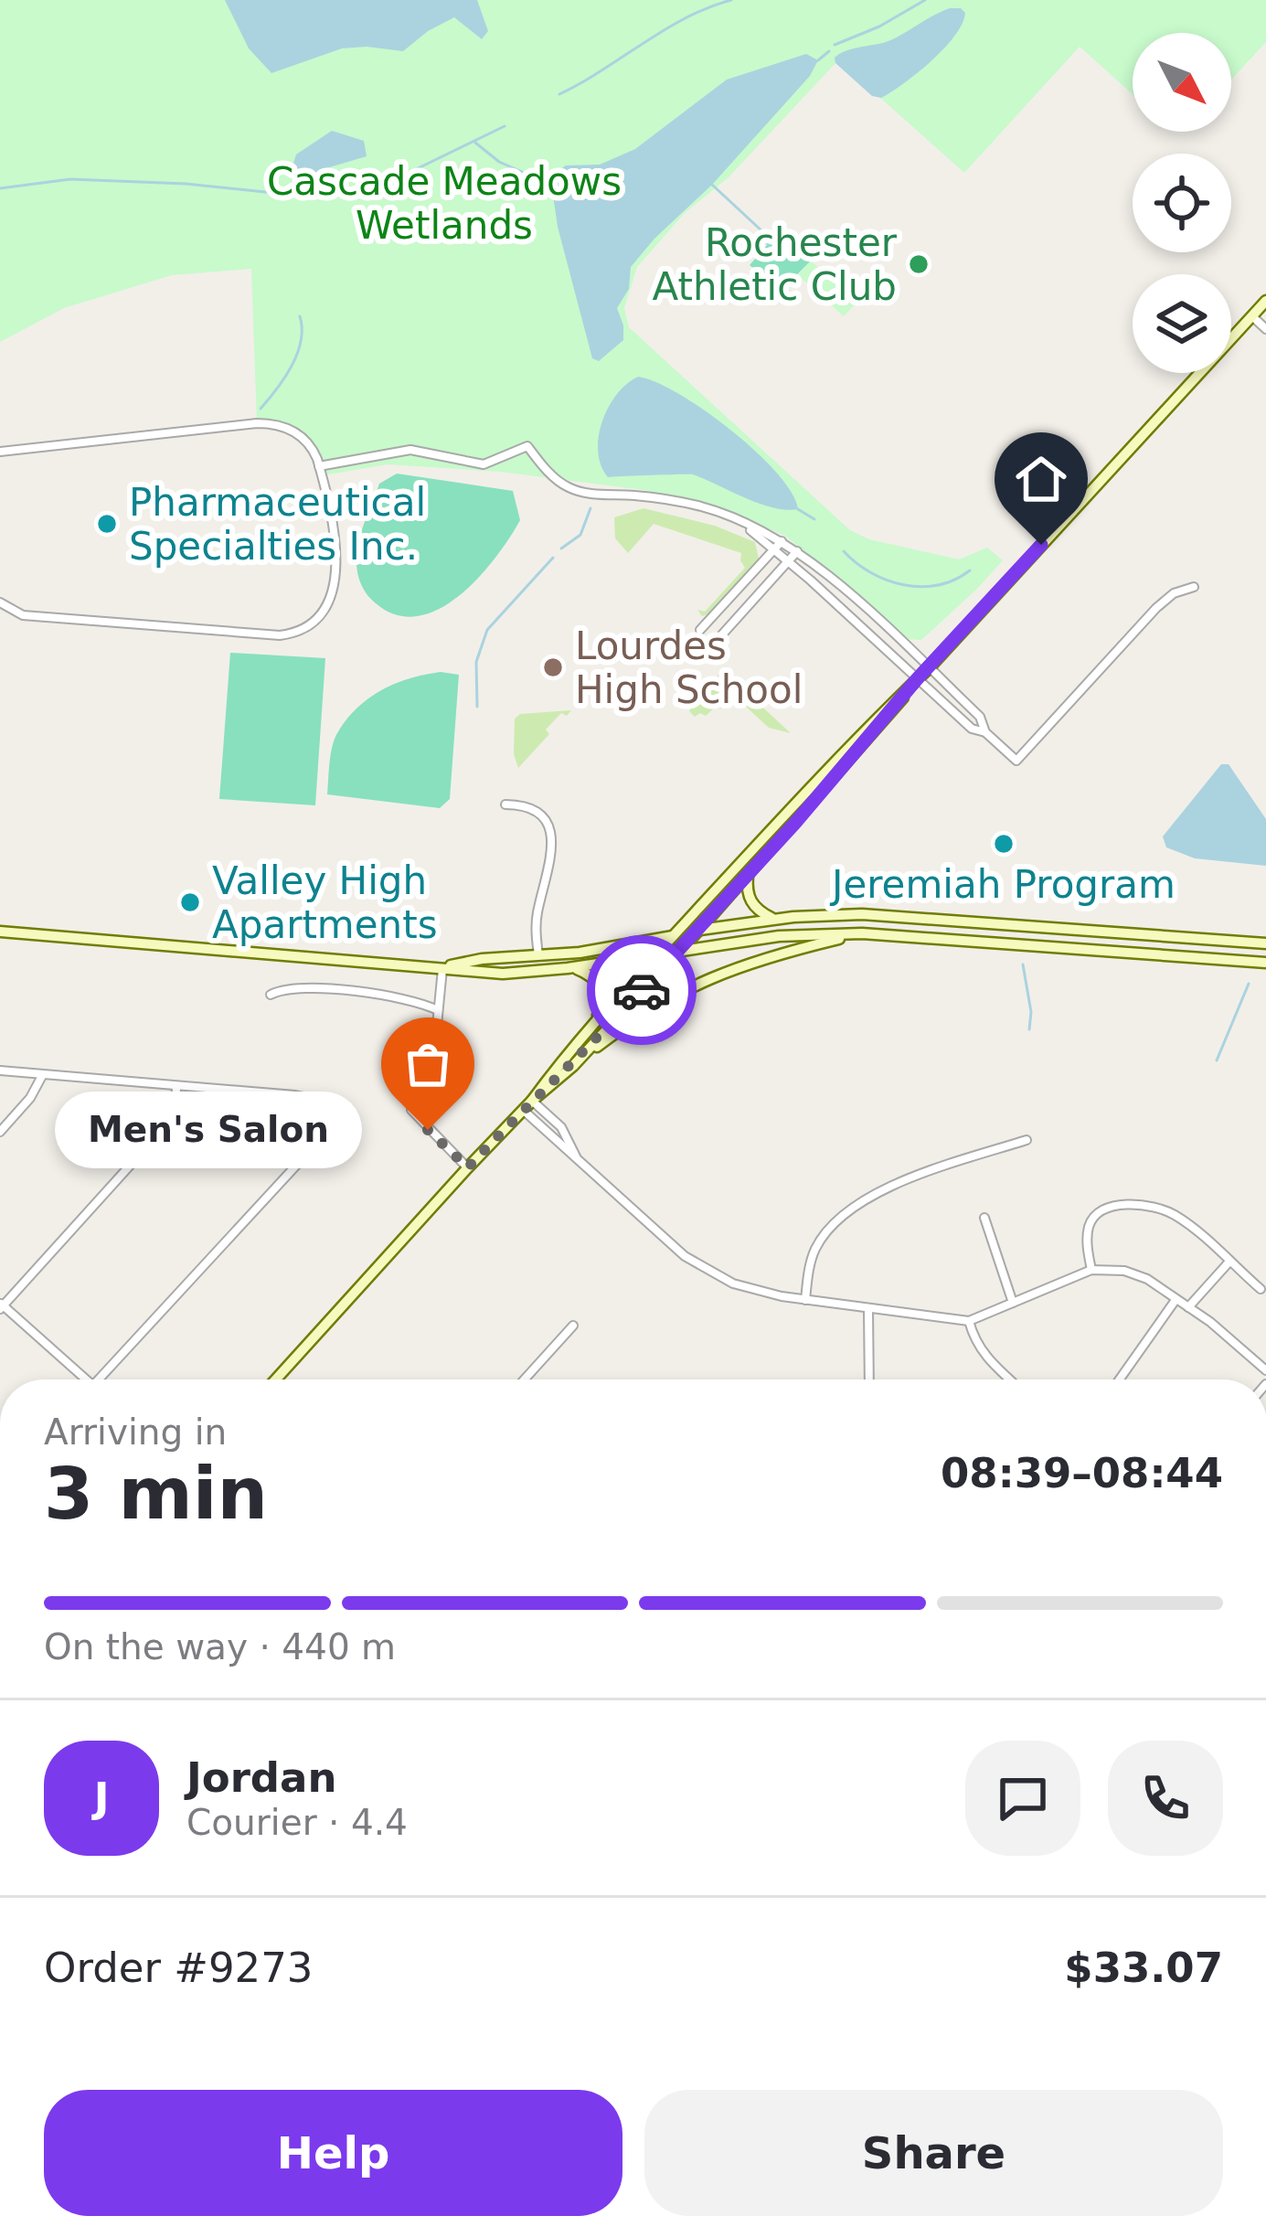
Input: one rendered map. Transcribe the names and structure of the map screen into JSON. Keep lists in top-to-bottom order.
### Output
{
  "parks": ["Cascade Meadows Wetlands"],
  "places": [
    "Rochester Athletic Club",
    "Pharmaceutical Specialties Inc.",
    "Lourdes High School",
    "Jeremiah Program",
    "Valley High Apartments",
    "Men's Salon"
  ],
  "north": "bottom right",
  "page": {
    "bubble": "Men's Salon",
    "heading": ["3 min", "Arriving in", "08:39–08:44"],
    "panel": [
      "Jordan",
      "Courier · 4.4",
      "Order #9273",
      "$33.07"
    ],
    "bar": "On the way · 440 m",
    "round": "J",
    "buttons": ["Help", "Share"]
  }
}
